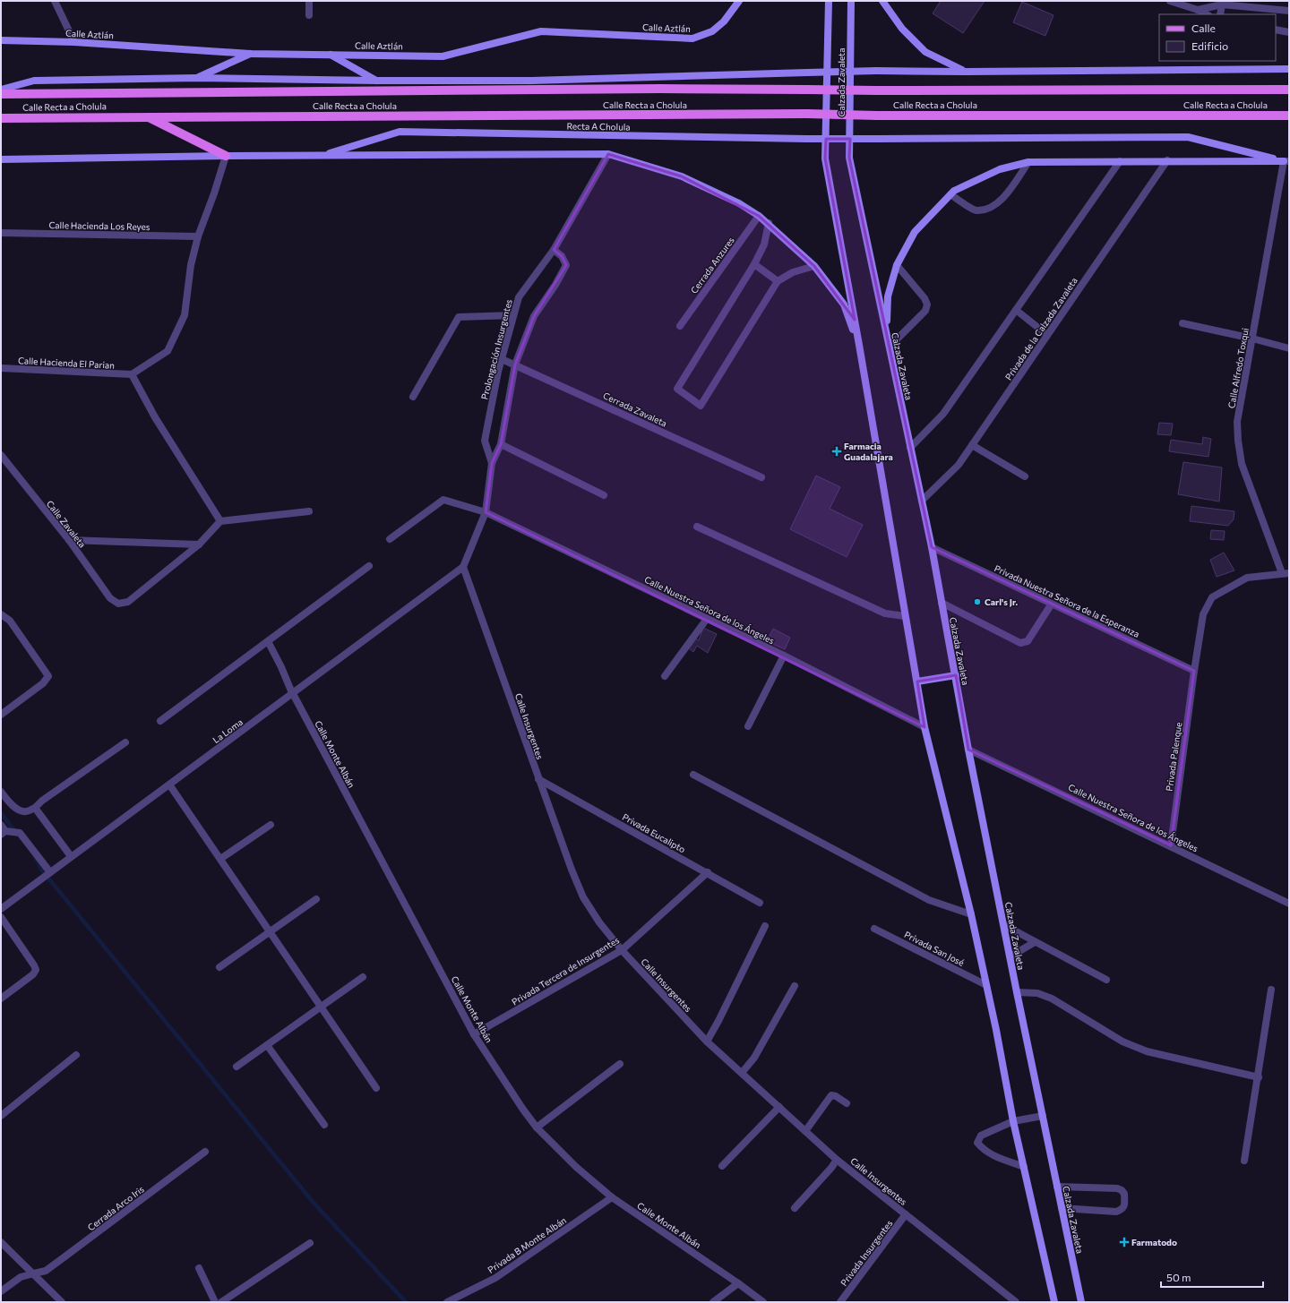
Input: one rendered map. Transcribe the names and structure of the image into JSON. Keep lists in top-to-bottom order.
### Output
{
  "streets": {
    "main road": [
      "Calle Aztlán",
      "Calzada Zavaleta",
      "Calle Recta a Cholula",
      "Recta A Cholula"
    ],
    "street": [
      "Calle Hacienda Los Reyes",
      "Cerrada Anzures",
      "Privada de la Calzada Zavaleta",
      "Prolongación Insurgentes",
      "Calle Hacienda El Parian",
      "Calle Alfredo Toxqui",
      "Cerrada Zavaleta",
      "Calle Zavaleta",
      "Privada Nuestra Señora de la Esperanza",
      "Calle Nuestra Señora de los Ángeles",
      "Calle Insurgentes",
      "La Loma",
      "Calle Monte Albán",
      "Privada Palenque",
      "Privada Eucalipto",
      "Privada San José",
      "Privada Tercera de Insurgentes",
      "Cerrada Arco Iris",
      "Privada B Monte Albán",
      "Privada Insurgentes"
    ]
  },
  "crossings": [
    ["Calzada Zavaleta", "Privada de la Calzada Zavaleta"],
    ["Calzada Zavaleta", "Privada Nuestra Señora de la Esperanza"],
    ["Calzada Zavaleta", "Calle Nuestra Señora de los Ángeles"],
    ["Calzada Zavaleta", "Privada San José"],
    ["Recta A Cholula", "Calle Alfredo Toxqui"],
    ["Prolongación Insurgentes", "Cerrada Zavaleta"],
    ["Prolongación Insurgentes", "Calle Nuestra Señora de los Ángeles"],
    ["Prolongación Insurgentes", "Calle Insurgentes"],
    ["Prolongación Insurgentes", "La Loma"],
    ["Calle Alfredo Toxqui", "Privada Palenque"],
    ["Privada Nuestra Señora de la Esperanza", "Privada Palenque"],
    ["Calle Nuestra Señora de los Ángeles", "Privada Palenque"],
    ["Calle Insurgentes", "La Loma"],
    ["Calle Insurgentes", "Privada Eucalipto"],
    ["Calle Insurgentes", "Privada Tercera de Insurgentes"],
    ["Calle Insurgentes", "Privada Insurgentes"],
    ["La Loma", "Calle Monte Albán"],
    ["Calle Monte Albán", "Privada Tercera de Insurgentes"],
    ["Calle Monte Albán", "Privada B Monte Albán"],
    ["Privada Eucalipto", "Privada Tercera de Insurgentes"]
  ],
  "places": {
    "health": ["Farmacia Guadalajara", "Farmatodo"],
    "other": ["Carl's Jr."]
  },
  "legend": ["Calle", "Edificio"],
  "scale_bar": "50 m"
}
